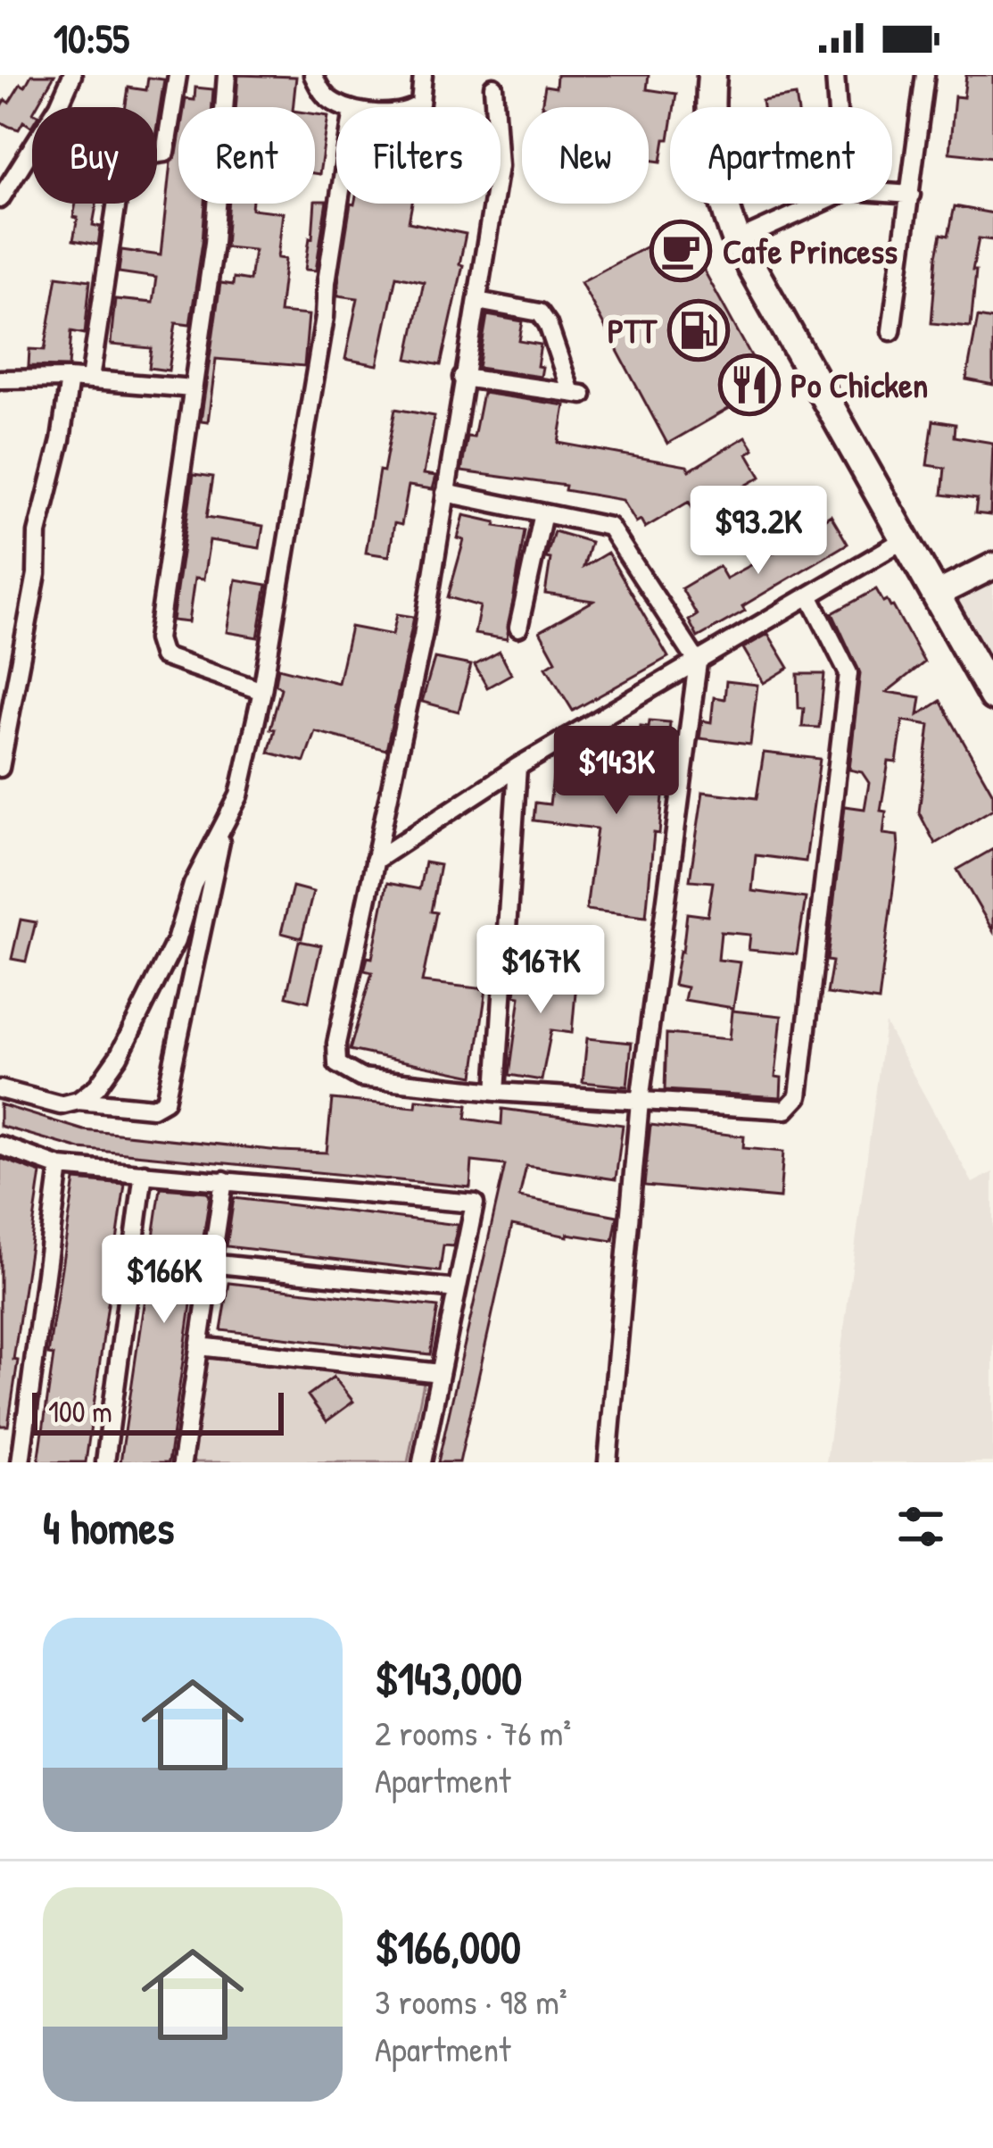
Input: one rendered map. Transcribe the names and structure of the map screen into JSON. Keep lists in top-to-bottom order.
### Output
{
  "places": {
    "cafe": ["Cafe Princess"],
    "fuel station": ["PTT"],
    "restaurant": ["Po Chicken"]
  },
  "scale_bar": "100 m",
  "page": {
    "status": "10:55",
    "chip": [
      "Buy",
      "Rent",
      "Filters",
      "New",
      "Apartment"
    ],
    "price": [
      "$93.2K",
      "$143K",
      "$167K",
      "$166K"
    ],
    "scale": "100 m",
    "heading": "4 homes",
    "list": [
      {
        "name": "$143,000",
        "note": "2 rooms · 76 m² · Apartment"
      },
      {
        "name": "$166,000",
        "note": "3 rooms · 98 m² · Apartment"
      }
    ]
  }
}
